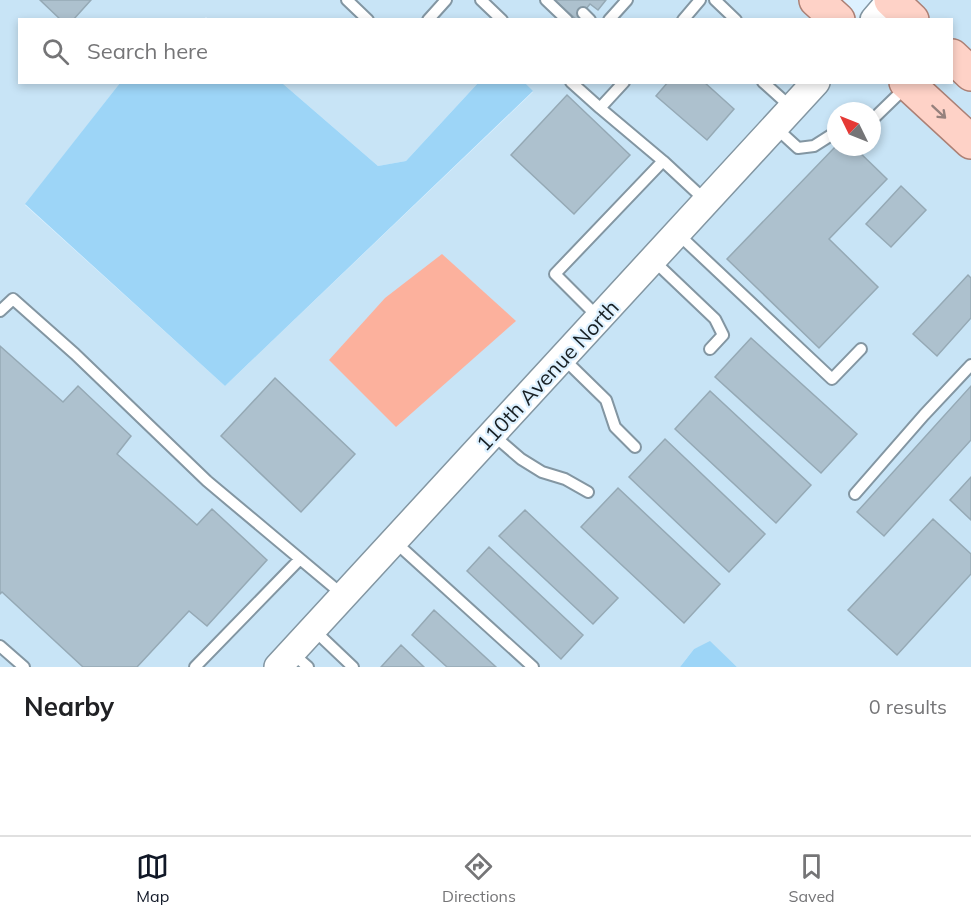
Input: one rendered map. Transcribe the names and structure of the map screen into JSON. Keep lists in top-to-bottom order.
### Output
{
  "streets": {
    "street": ["110th Avenue North"]
  },
  "north": "top left",
  "page": {
    "search": "Search here",
    "heading": ["Nearby", "0 results"],
    "nav": ["Map", "Directions", "Saved"]
  }
}
